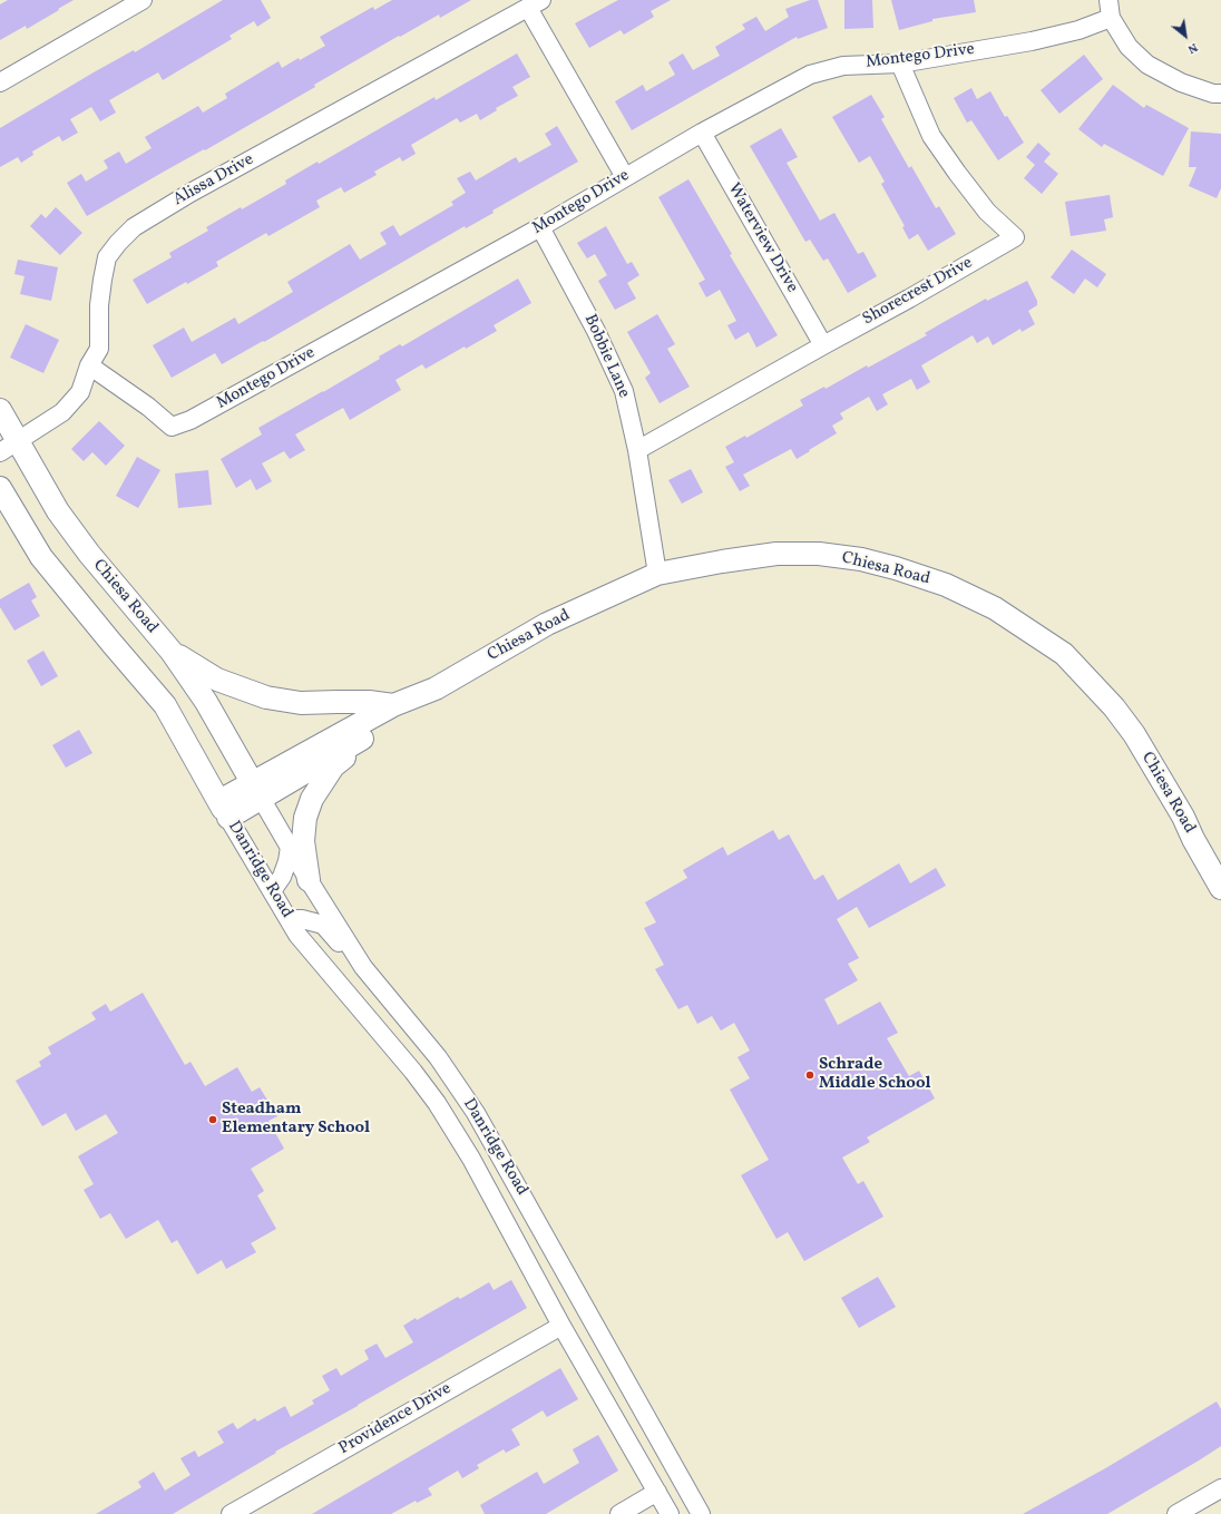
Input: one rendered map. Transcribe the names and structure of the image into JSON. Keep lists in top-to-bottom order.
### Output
{
  "streets": {
    "main road": ["Chiesa Road"],
    "street": [
      "Montego Drive",
      "Alissa Drive",
      "Waterview Drive",
      "Shorecrest Drive",
      "Bobbie Lane",
      "Danridge Road",
      "Providence Drive"
    ]
  },
  "crossings": [
    ["Montego Drive", "Alissa Drive"],
    ["Montego Drive", "Waterview Drive"],
    ["Montego Drive", "Shorecrest Drive"],
    ["Montego Drive", "Bobbie Lane"],
    ["Alissa Drive", "Chiesa Road"],
    ["Waterview Drive", "Shorecrest Drive"],
    ["Shorecrest Drive", "Bobbie Lane"],
    ["Bobbie Lane", "Chiesa Road"],
    ["Chiesa Road", "Danridge Road"],
    ["Danridge Road", "Providence Drive"]
  ],
  "places": ["Schrade Middle School", "Steadham Elementary School"],
  "north": "bottom right"
}
